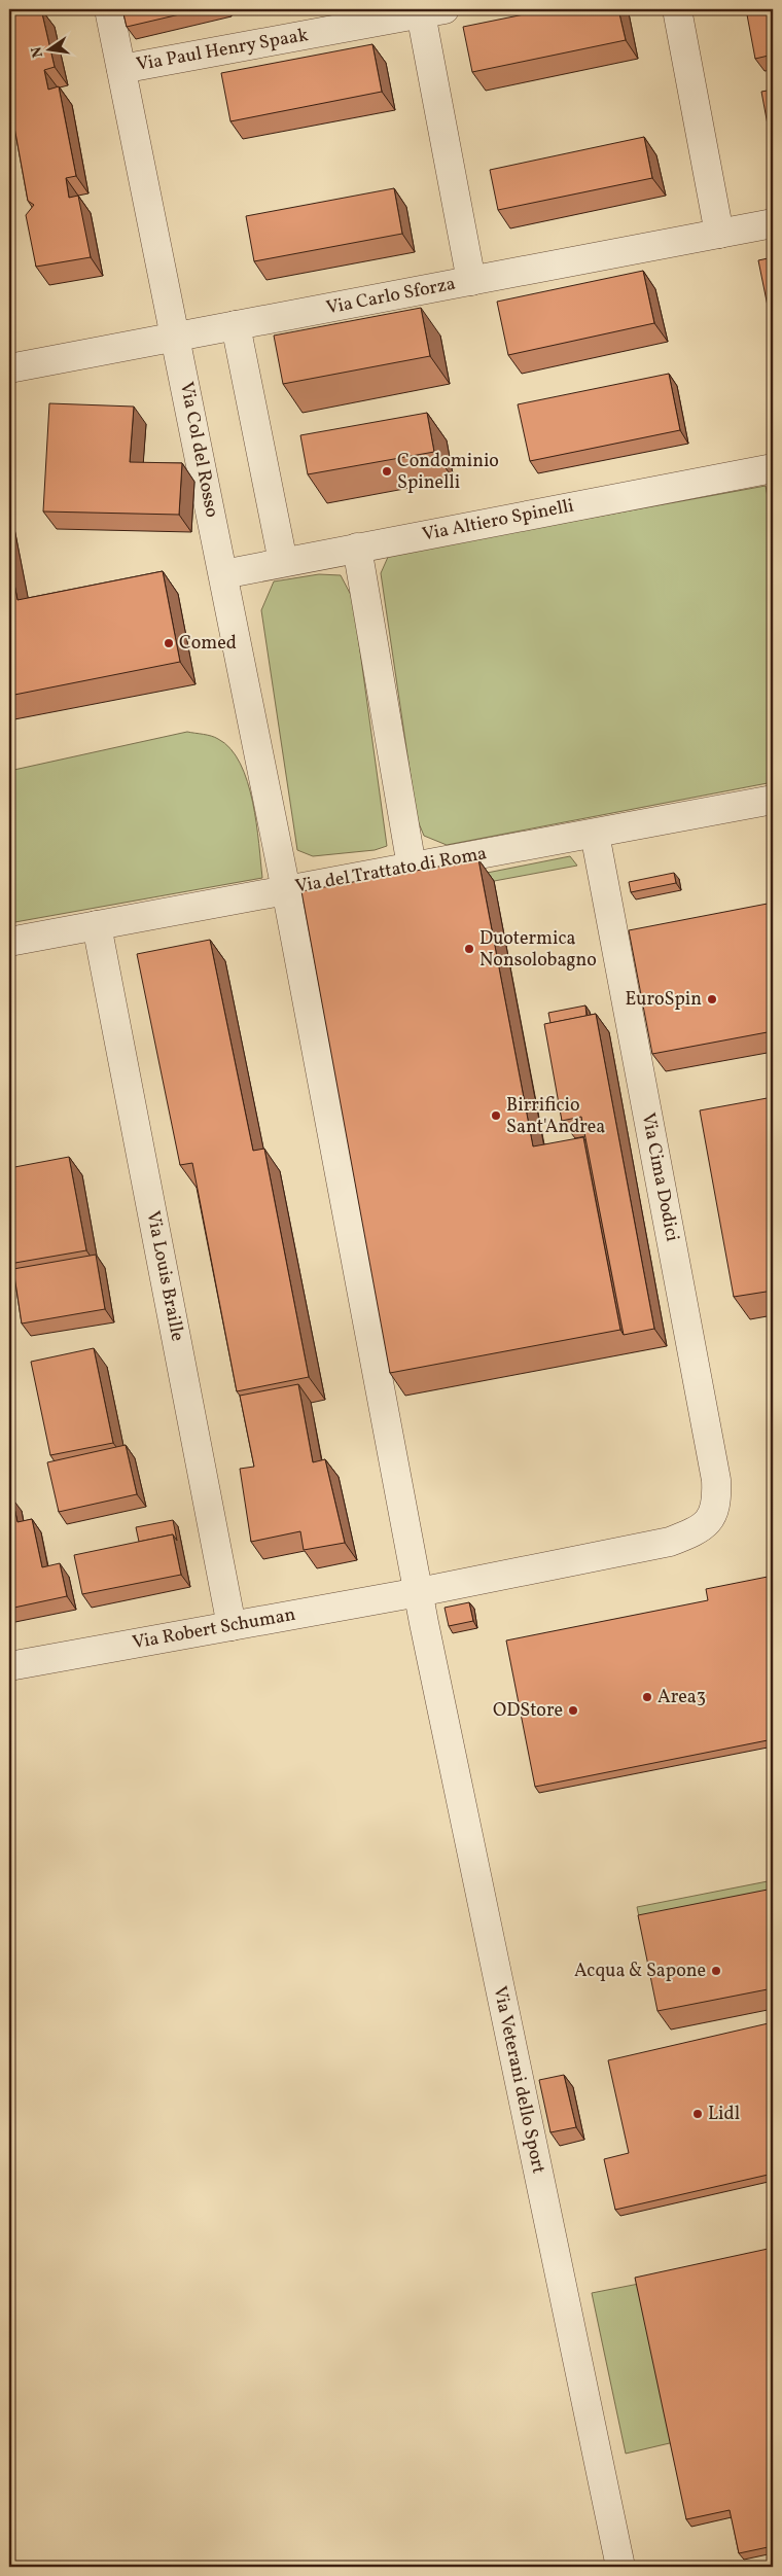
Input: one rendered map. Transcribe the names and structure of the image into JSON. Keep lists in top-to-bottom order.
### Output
{
  "streets": {
    "street": [
      "Via Paul Henry Spaak",
      "Via Carlo Sforza",
      "Via Col del Rosso",
      "Via Altiero Spinelli",
      "Via del Trattato di Roma",
      "Via Cima Dodici",
      "Via Louis Braille",
      "Via Robert Schuman",
      "Via Veterani dello Sport"
    ]
  },
  "crossings": [
    ["Via Paul Henry Spaak", "Via Col del Rosso"],
    ["Via Carlo Sforza", "Via Col del Rosso"],
    ["Via Col del Rosso", "Via Altiero Spinelli"],
    ["Via Col del Rosso", "Via del Trattato di Roma"],
    ["Via Col del Rosso", "Via Veterani dello Sport"],
    ["Via del Trattato di Roma", "Via Cima Dodici"],
    ["Via del Trattato di Roma", "Via Louis Braille"],
    ["Via del Trattato di Roma", "Via Veterani dello Sport"],
    ["Via Cima Dodici", "Via Robert Schuman"],
    ["Via Louis Braille", "Via Robert Schuman"],
    ["Via Robert Schuman", "Via Veterani dello Sport"]
  ],
  "places": [
    "Condominio Spinelli",
    "Comed",
    "Duotermica Nonsolobagno",
    "EuroSpin",
    "Birrificio Sant'Andrea",
    "Area3",
    "ODStore",
    "Acqua & Sapone",
    "Lidl"
  ],
  "north": "left"
}
